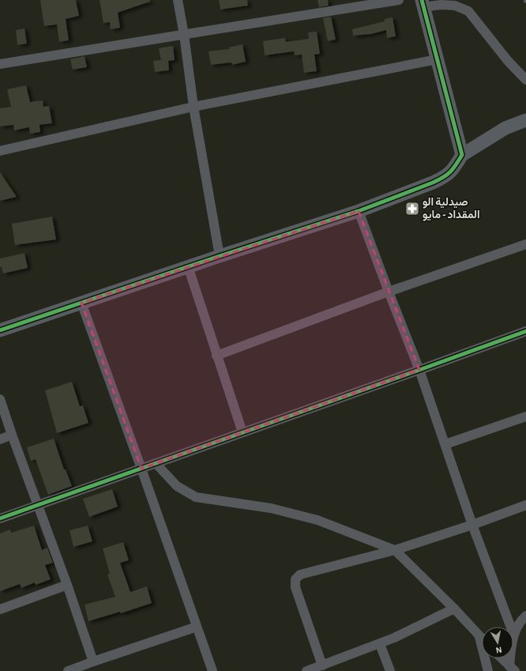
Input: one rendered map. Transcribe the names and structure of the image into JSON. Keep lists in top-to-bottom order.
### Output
{
  "places": {
    "pharmacy": ["صيدلية الو المقداد - مايو"]
  },
  "north": "bottom"
}
